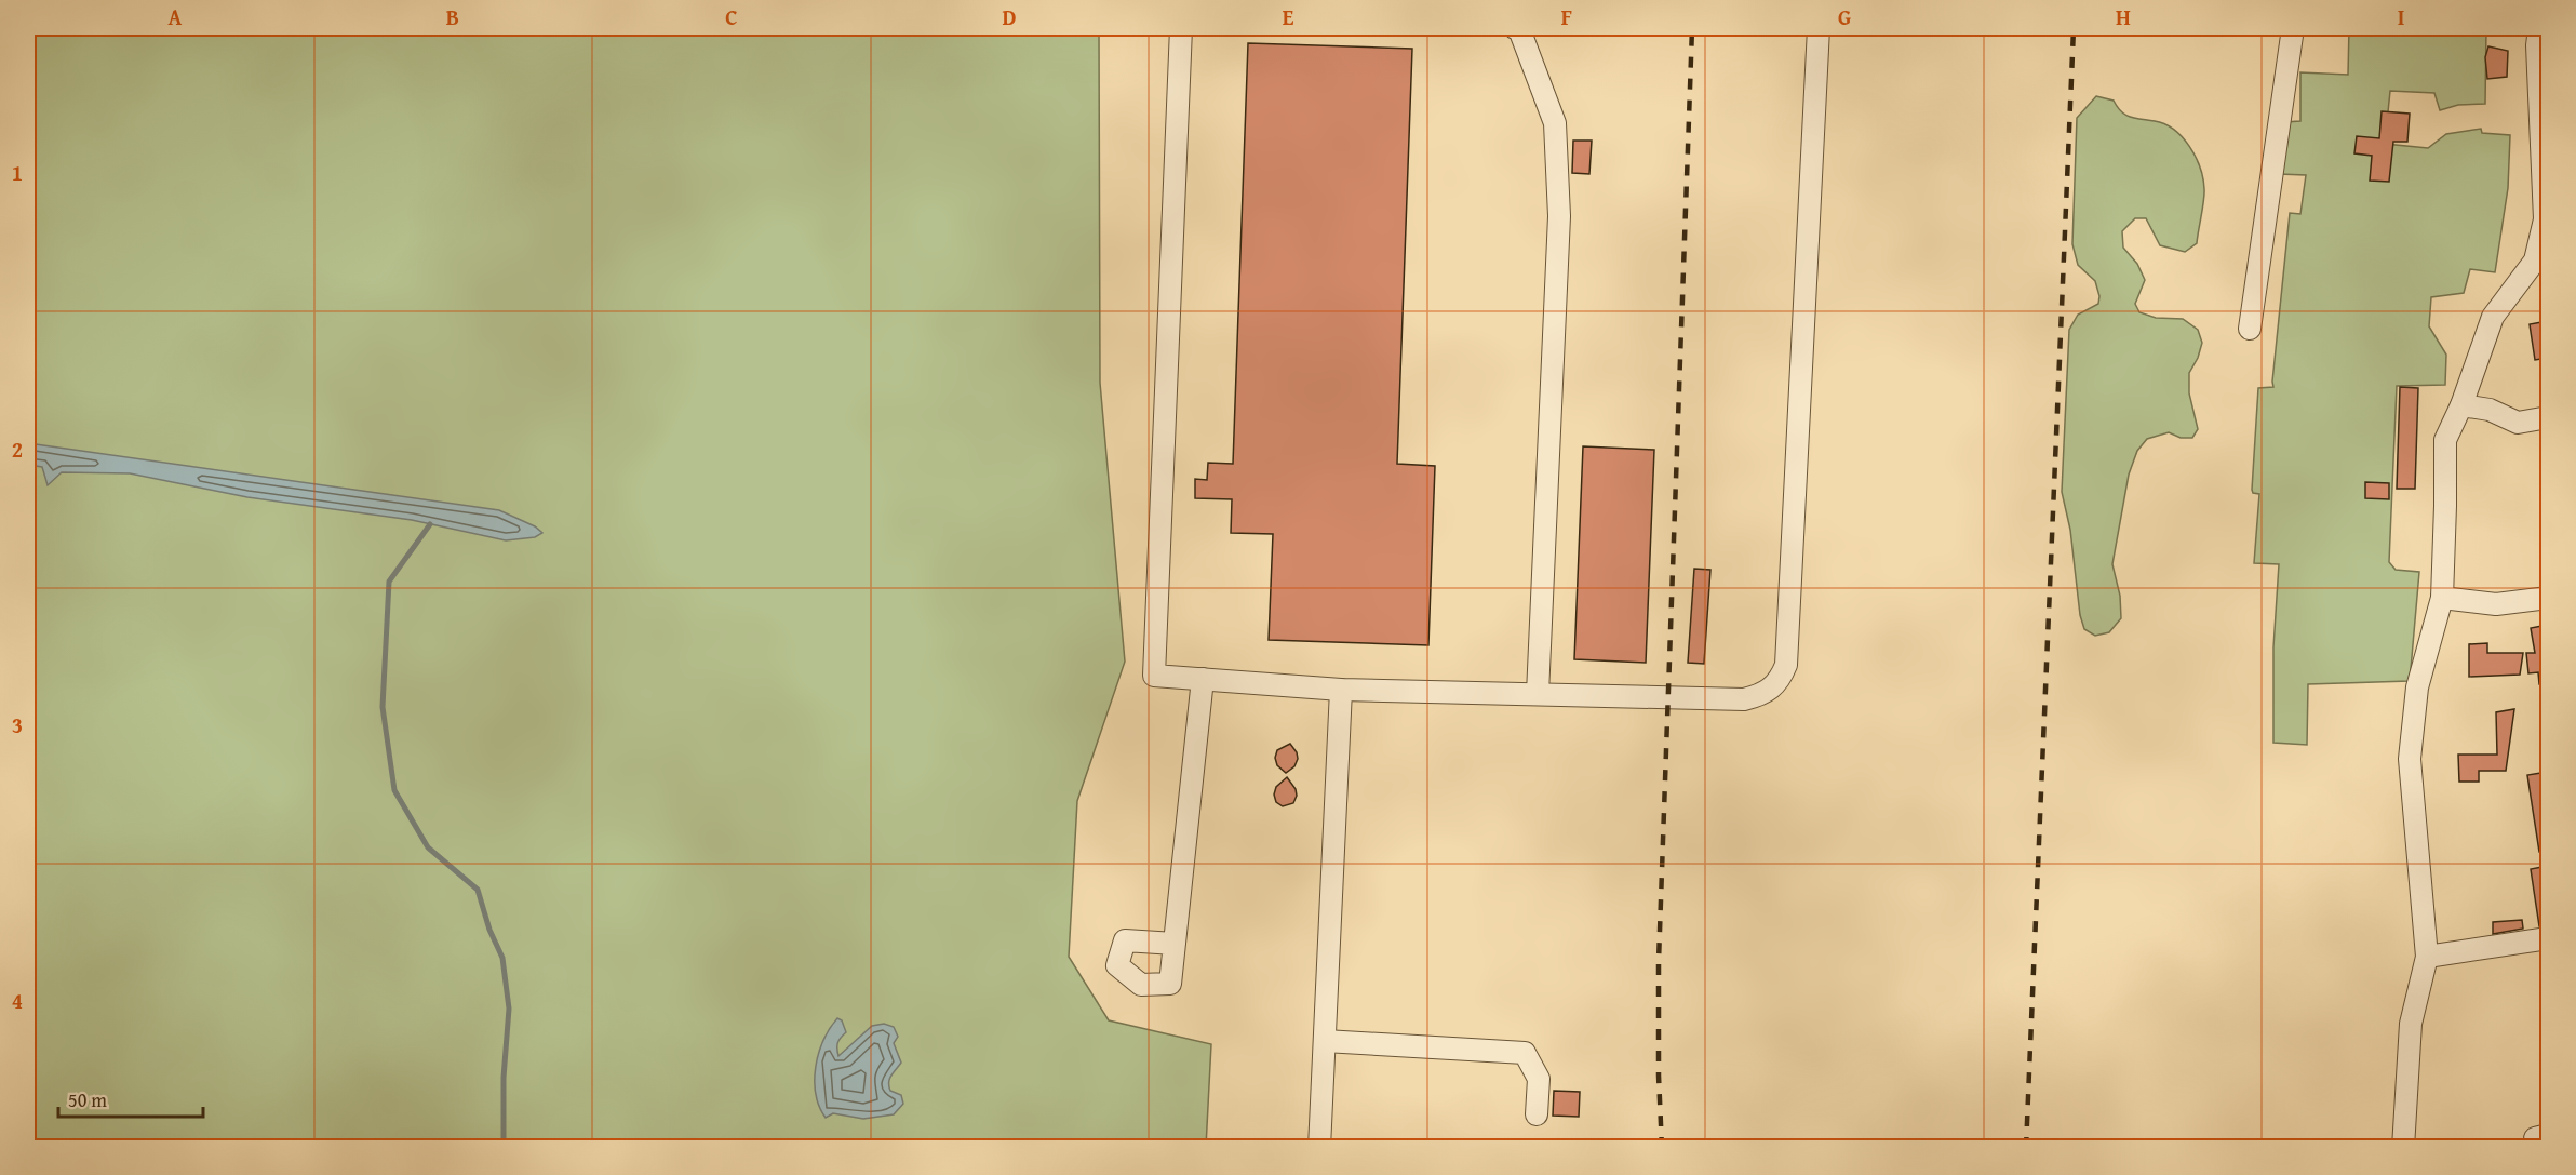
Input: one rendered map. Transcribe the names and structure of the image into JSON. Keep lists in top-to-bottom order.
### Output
{
  "scale_bar": "50 m",
  "grid": {
    "columns": [
      "A",
      "B",
      "C",
      "D",
      "E",
      "F",
      "G",
      "H",
      "I"
    ],
    "rows": [
      "1",
      "2",
      "3",
      "4"
    ]
  }
}
